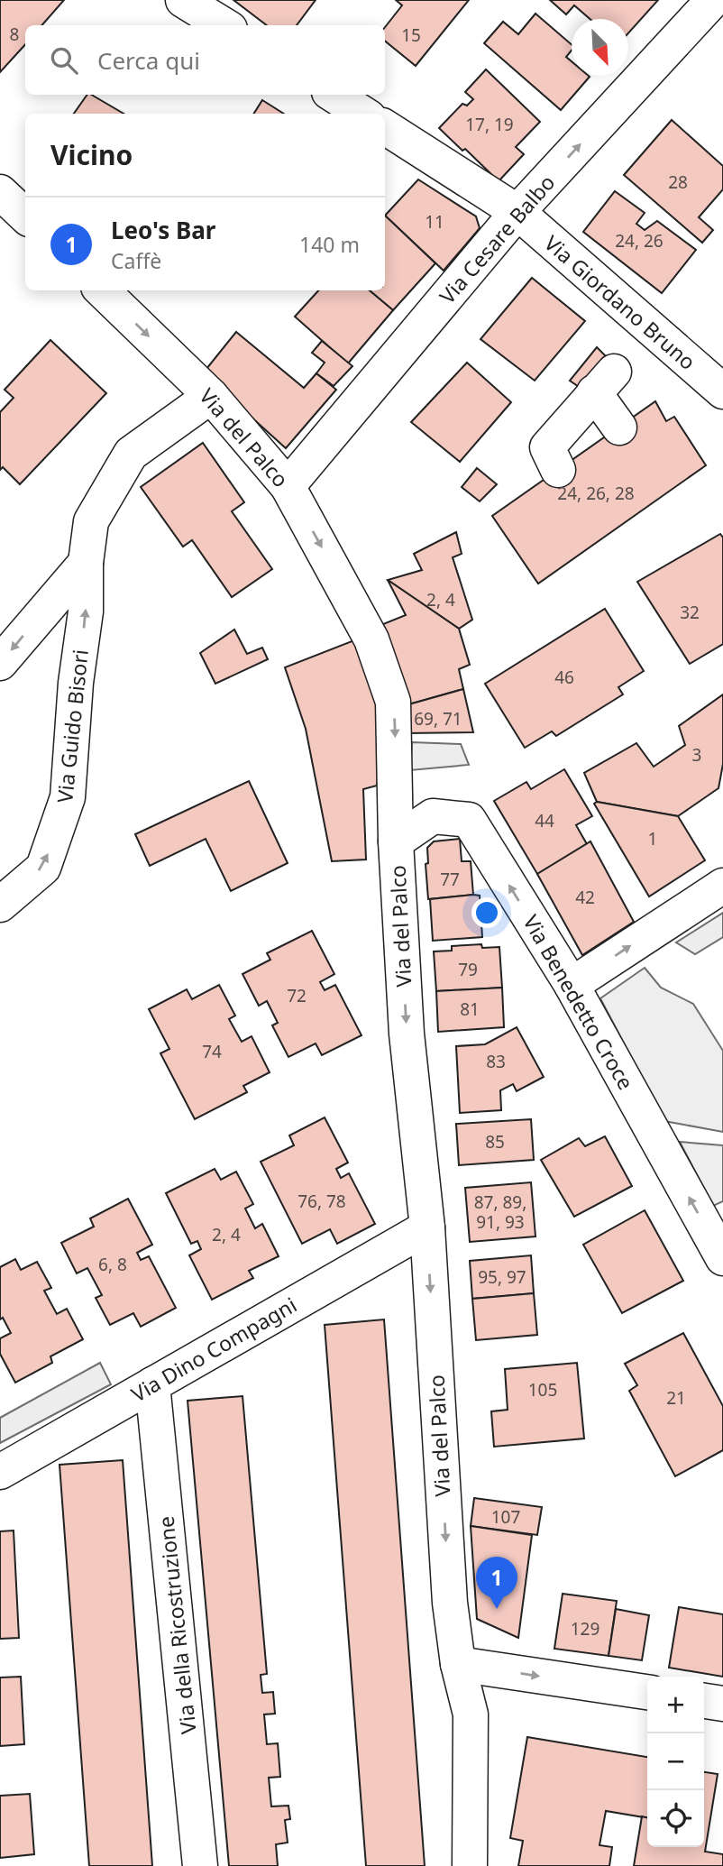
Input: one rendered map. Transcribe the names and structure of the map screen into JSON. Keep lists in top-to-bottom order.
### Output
{
  "streets": {
    "street": [
      "Via Cesare Balbo",
      "Via Giordano Bruno",
      "Via del Palco",
      "Via Guido Bisori",
      "Via Benedetto Croce",
      "Via Dino Compagni",
      "Via della Ricostruzione"
    ]
  },
  "crossings": [
    ["Via Cesare Balbo", "Via Giordano Bruno"],
    ["Via Cesare Balbo", "Via del Palco"],
    ["Via del Palco", "Via Guido Bisori"],
    ["Via del Palco", "Via Benedetto Croce"],
    ["Via del Palco", "Via Dino Compagni"],
    ["Via Dino Compagni", "Via della Ricostruzione"]
  ],
  "one_way": [
    "Via Cesare Balbo",
    "Via del Palco",
    "Via Guido Bisori",
    "Via Benedetto Croce"
  ],
  "house_numbers": [
    "8",
    "15",
    "17, 19",
    "28",
    "11",
    "24, 26",
    "24, 26, 28",
    "2, 4",
    "32",
    "46",
    "69, 71",
    "3",
    "44",
    "1",
    "77",
    "42",
    "79",
    "72",
    "81",
    "74",
    "83",
    "85",
    "76, 78",
    "87, 89, 91, 93",
    "2, 4",
    "6, 8",
    "95, 97",
    "105",
    "21",
    "107",
    "129"
  ],
  "north": "bottom right",
  "page": {
    "search": "Cerca qui",
    "heading": "Vicino",
    "list": [
      {
        "mark": "1",
        "name": "Leo's Bar",
        "note": "Caffè",
        "value": "140 m"
      }
    ],
    "pins": "1",
    "map_buttons": ["+", "−"]
  }
}
